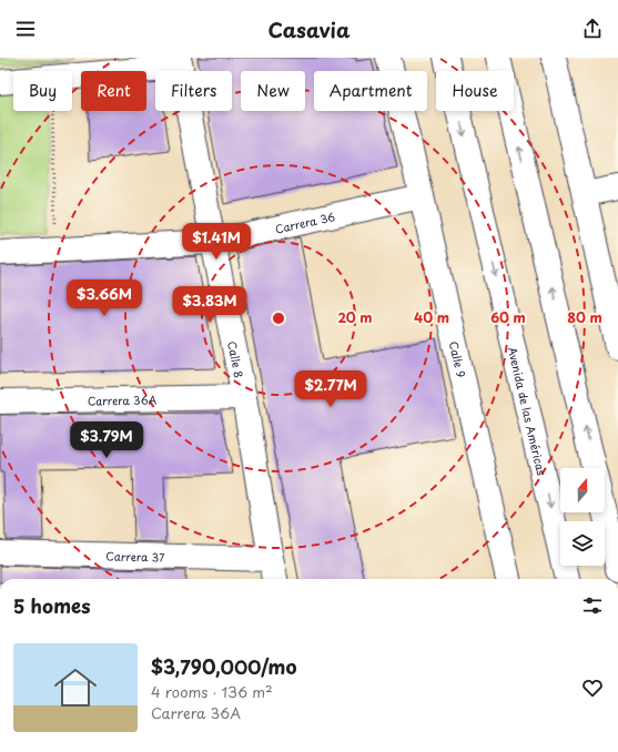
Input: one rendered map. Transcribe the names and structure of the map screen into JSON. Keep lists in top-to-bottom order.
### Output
{
  "streets": {
    "street": [
      "Carrera 36",
      "Calle 8",
      "Calle 9",
      "Carrera 36A",
      "Avenida de las Américas",
      "Carrera 37"
    ]
  },
  "crossings": [
    ["Carrera 36", "Calle 8"],
    ["Carrera 36", "Calle 9"],
    ["Calle 8", "Carrera 36A"],
    ["Calle 8", "Carrera 37"]
  ],
  "north": "top",
  "page": {
    "header": "Casavia",
    "chip": [
      "Buy",
      "Rent",
      "Filters",
      "New",
      "Apartment",
      "House"
    ],
    "price": [
      "$1.41M",
      "$3.66M",
      "$3.83M",
      "$2.77M",
      "$3.79M"
    ],
    "heading": "5 homes",
    "list": [
      {
        "name": "$3,790,000/mo",
        "note": "4 rooms · 136 m² · Carrera 36A"
      }
    ]
  },
  "rings": [
    "20 m",
    "40 m",
    "60 m",
    "80 m"
  ]
}
